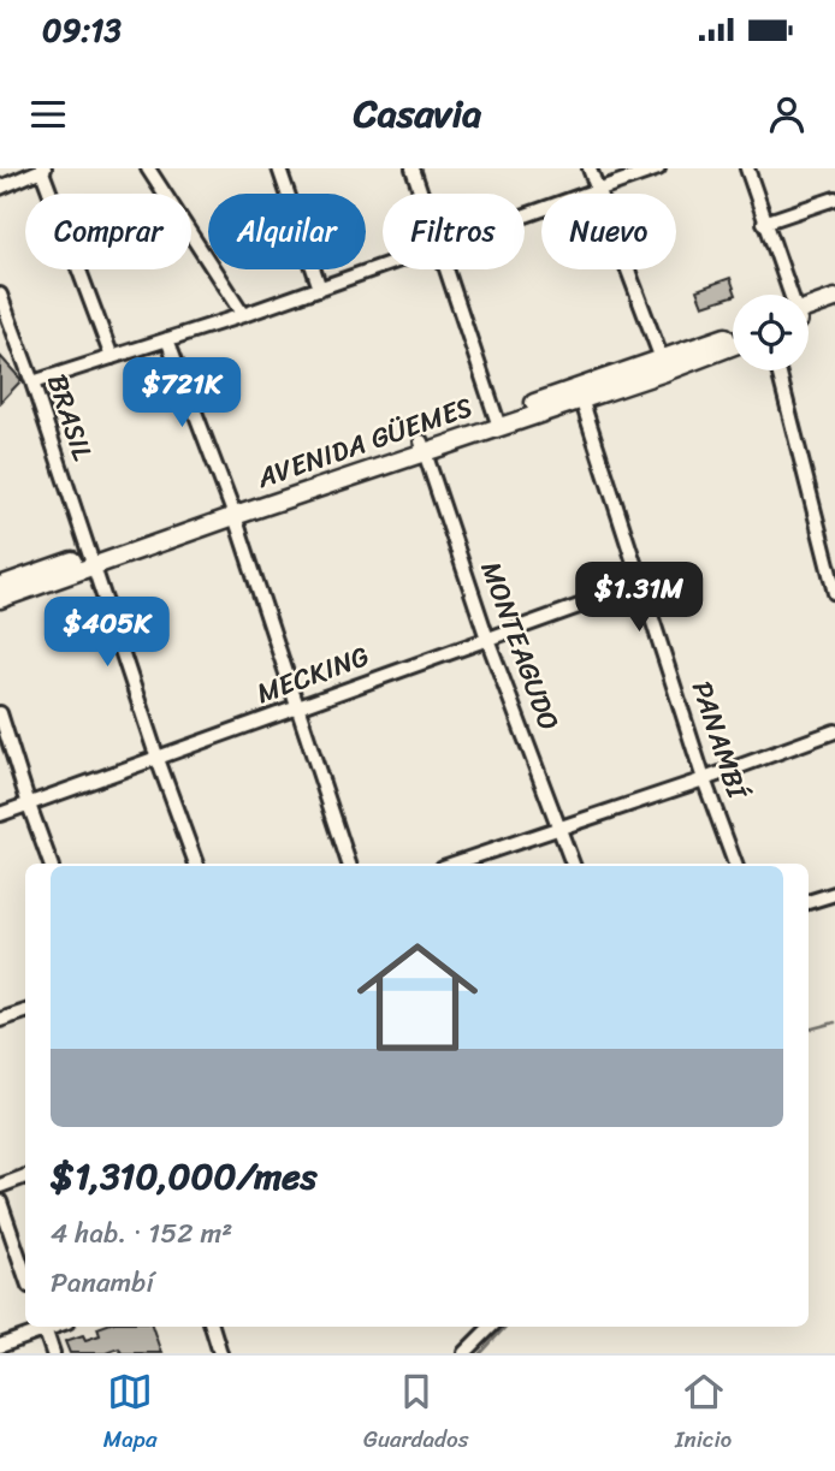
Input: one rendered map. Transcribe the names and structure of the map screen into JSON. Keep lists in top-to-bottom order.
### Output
{
  "streets": {
    "main road": ["AVENIDA GÜEMES"],
    "street": [
      "BRASIL",
      "MONTEAGUDO",
      "MECKING",
      "PANAMBÍ"
    ]
  },
  "crossings": [
    ["BRASIL", "AVENIDA GÜEMES"],
    ["BRASIL", "MECKING"],
    ["AVENIDA GÜEMES", "MONTEAGUDO"],
    ["AVENIDA GÜEMES", "PANAMBÍ"],
    ["MONTEAGUDO", "MECKING"],
    ["MECKING", "PANAMBÍ"]
  ],
  "page": {
    "status": "09:13",
    "header": "Casavia",
    "chip": [
      "Comprar",
      "Alquilar",
      "Filtros",
      "Nuevo"
    ],
    "price": ["$721K", "$1.31M", "$405K"],
    "list": [
      {
        "name": "$1,310,000/mes",
        "note": "4 hab. · 152 m² · Panambí"
      }
    ],
    "tabs": ["Mapa", "Guardados", "Inicio"]
  }
}
